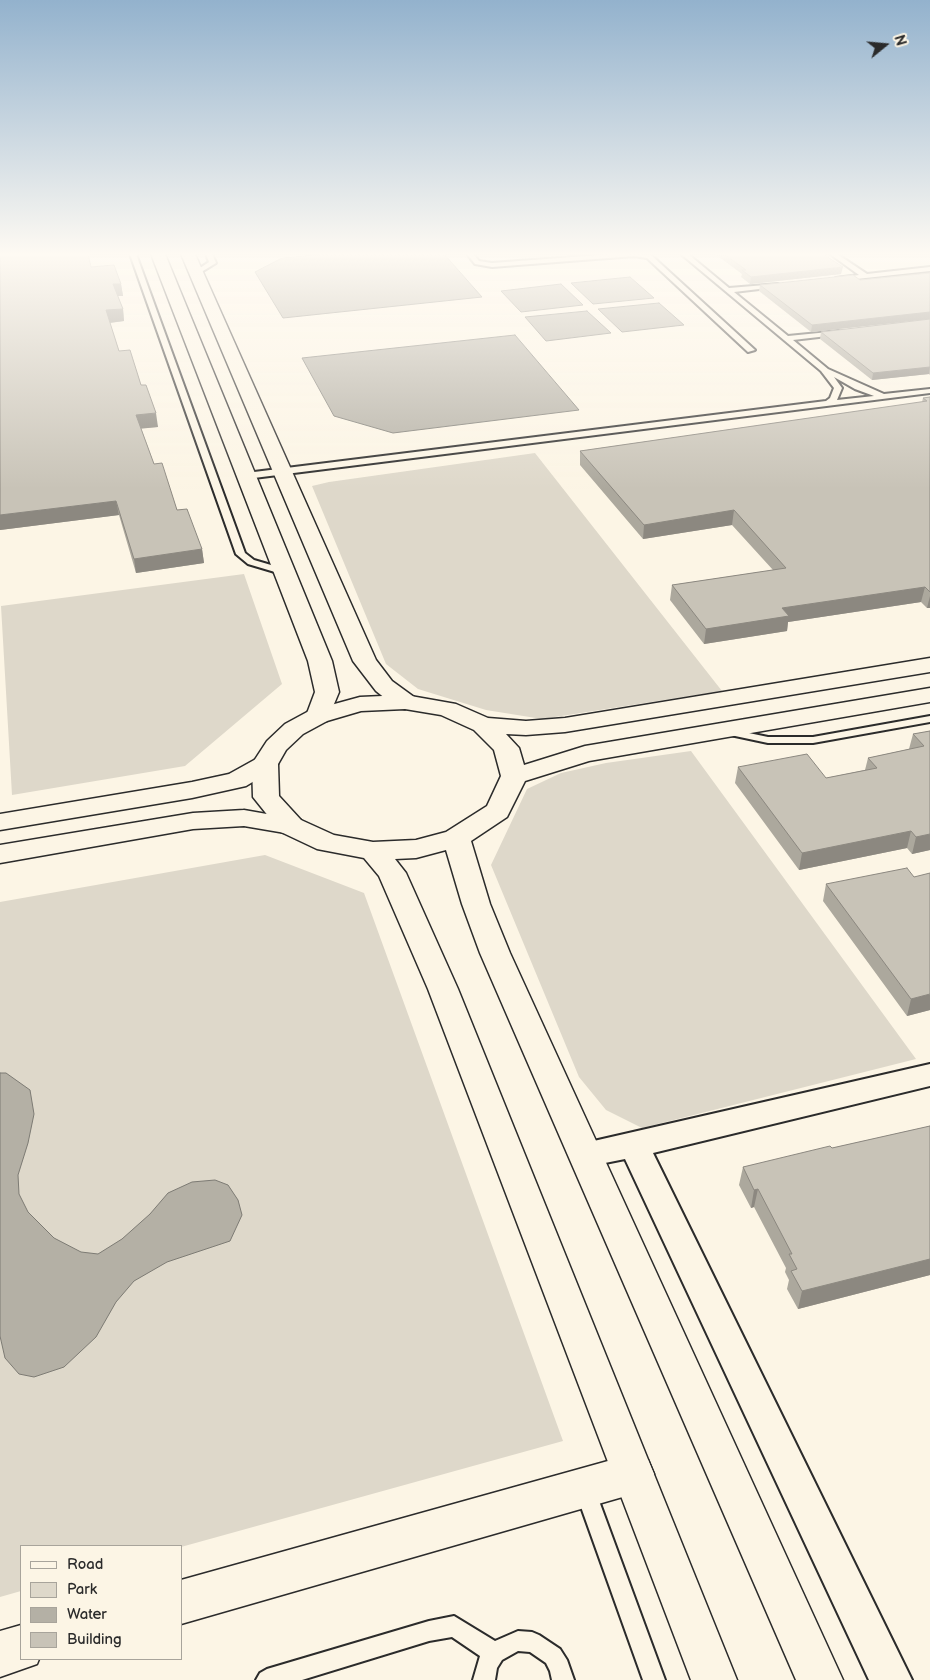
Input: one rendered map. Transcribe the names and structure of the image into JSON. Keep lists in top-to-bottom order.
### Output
{
  "legend": [
    "Road",
    "Park",
    "Water",
    "Building"
  ],
  "north": "right"
}
